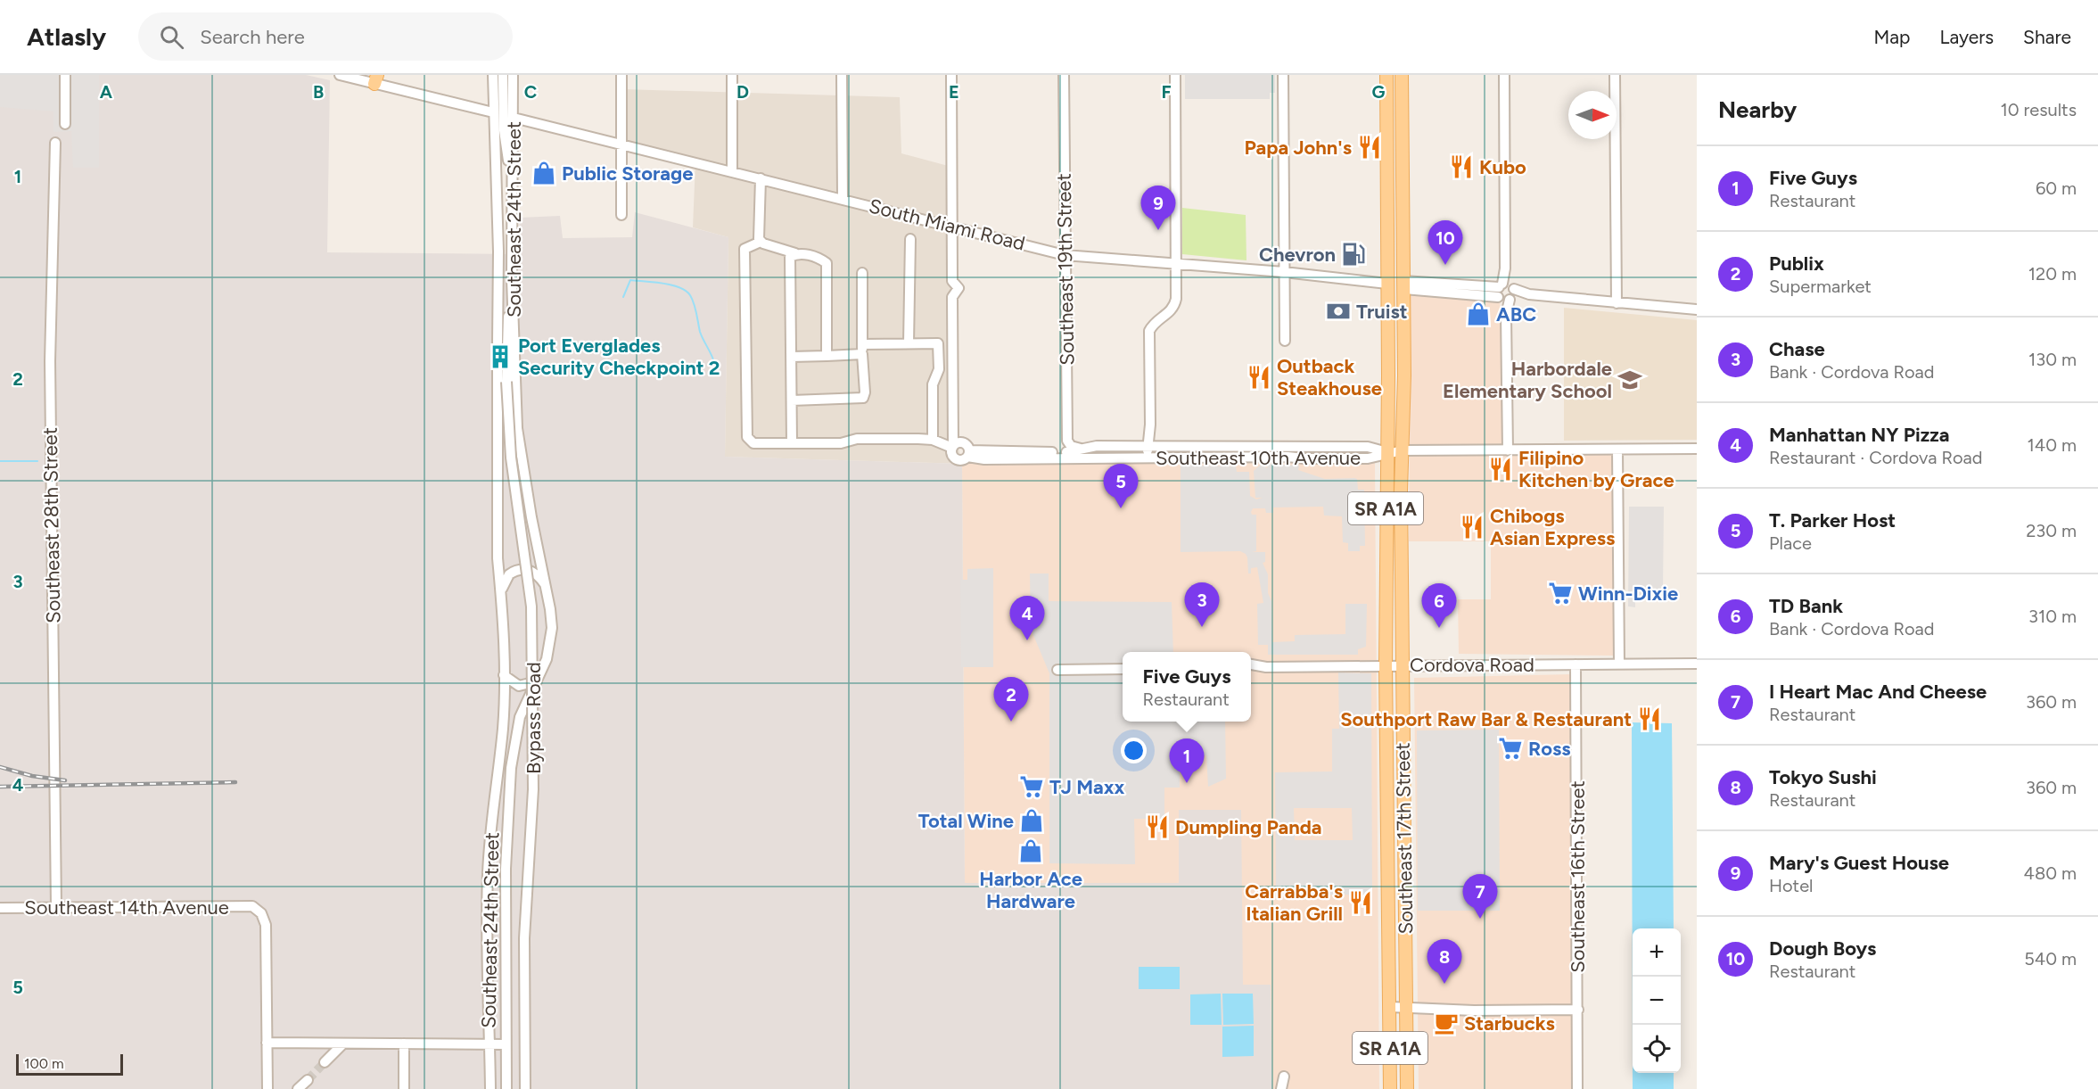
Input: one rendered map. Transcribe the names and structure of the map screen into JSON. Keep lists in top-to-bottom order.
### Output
{
  "streets": {
    "main road": ["SR A1A", "Southeast 17th Street"],
    "street": [
      "Southeast 24th Street",
      "South Miami Road",
      "Southeast 19th Street",
      "Southeast 10th Avenue",
      "Southeast 28th Street",
      "Cordova Road",
      "Bypass Road",
      "Southeast 16th Street",
      "Southeast 14th Avenue"
    ]
  },
  "crossings": [
    ["Southeast 24th Street", "South Miami Road"],
    ["Southeast 24th Street", "Bypass Road"],
    ["South Miami Road", "Southeast 19th Street"],
    ["South Miami Road", "Southeast 17th Street"],
    ["Southeast 19th Street", "Southeast 10th Avenue"],
    ["Southeast 10th Avenue", "Southeast 17th Street"],
    ["Southeast 28th Street", "Southeast 14th Avenue"],
    ["Cordova Road", "Southeast 17th Street"],
    ["Cordova Road", "Southeast 16th Street"]
  ],
  "places": {
    "restaurant": [
      "Papa John's",
      "Kubo",
      "Outback Steakhouse",
      "Filipino Kitchen by Grace",
      "Chibogs Asian Express",
      "Southport Raw Bar & Restaurant",
      "Dumpling Panda",
      "Carrabba's Italian Grill"
    ],
    "shop": [
      "Public Storage",
      "ABC",
      "Total Wine",
      "Harbor Ace Hardware"
    ],
    "fuel station": ["Chevron"],
    "bank": ["Truist"],
    "building": ["Port Everglades Security Checkpoint 2"],
    "school or university": ["Harbordale Elementary School"],
    "supermarket": ["Winn-Dixie", "Ross", "TJ Maxx"],
    "cafe": ["Starbucks"]
  },
  "scale_bar": "100 m",
  "north": "right",
  "page": {
    "header": "Atlasly",
    "search": "Search here",
    "nav": ["Map", "Layers", "Share"],
    "heading": ["Nearby", "10 results"],
    "list": [
      {
        "mark": "1",
        "name": "Five Guys",
        "note": "Restaurant",
        "value": "60 m"
      },
      {
        "mark": "2",
        "name": "Publix",
        "note": "Supermarket",
        "value": "120 m"
      },
      {
        "mark": "3",
        "name": "Chase",
        "note": "Bank · Cordova Road",
        "value": "130 m"
      },
      {
        "mark": "4",
        "name": "Manhattan NY Pizza",
        "note": "Restaurant · Cordova Road",
        "value": "140 m"
      },
      {
        "mark": "5",
        "name": "T. Parker Host",
        "note": "Place",
        "value": "230 m"
      },
      {
        "mark": "6",
        "name": "TD Bank",
        "note": "Bank · Cordova Road",
        "value": "310 m"
      },
      {
        "mark": "7",
        "name": "I Heart Mac And Cheese",
        "note": "Restaurant",
        "value": "360 m"
      },
      {
        "mark": "8",
        "name": "Tokyo Sushi",
        "note": "Restaurant",
        "value": "360 m"
      },
      {
        "mark": "9",
        "name": "Mary's Guest House",
        "note": "Hotel",
        "value": "480 m"
      },
      {
        "mark": "10",
        "name": "Dough Boys",
        "note": "Restaurant",
        "value": "540 m"
      }
    ],
    "pins": [
      "9",
      "10",
      "5",
      "3",
      "6",
      "4",
      "2",
      "1",
      "7",
      "8"
    ],
    "popup": ["Five Guys", "Restaurant"],
    "map_buttons": ["+", "−"],
    "scale": "100 m"
  },
  "grid": {
    "columns": [
      "A",
      "B",
      "C",
      "D",
      "E",
      "F",
      "G"
    ],
    "rows": [
      "1",
      "2",
      "3",
      "4",
      "5"
    ]
  }
}
